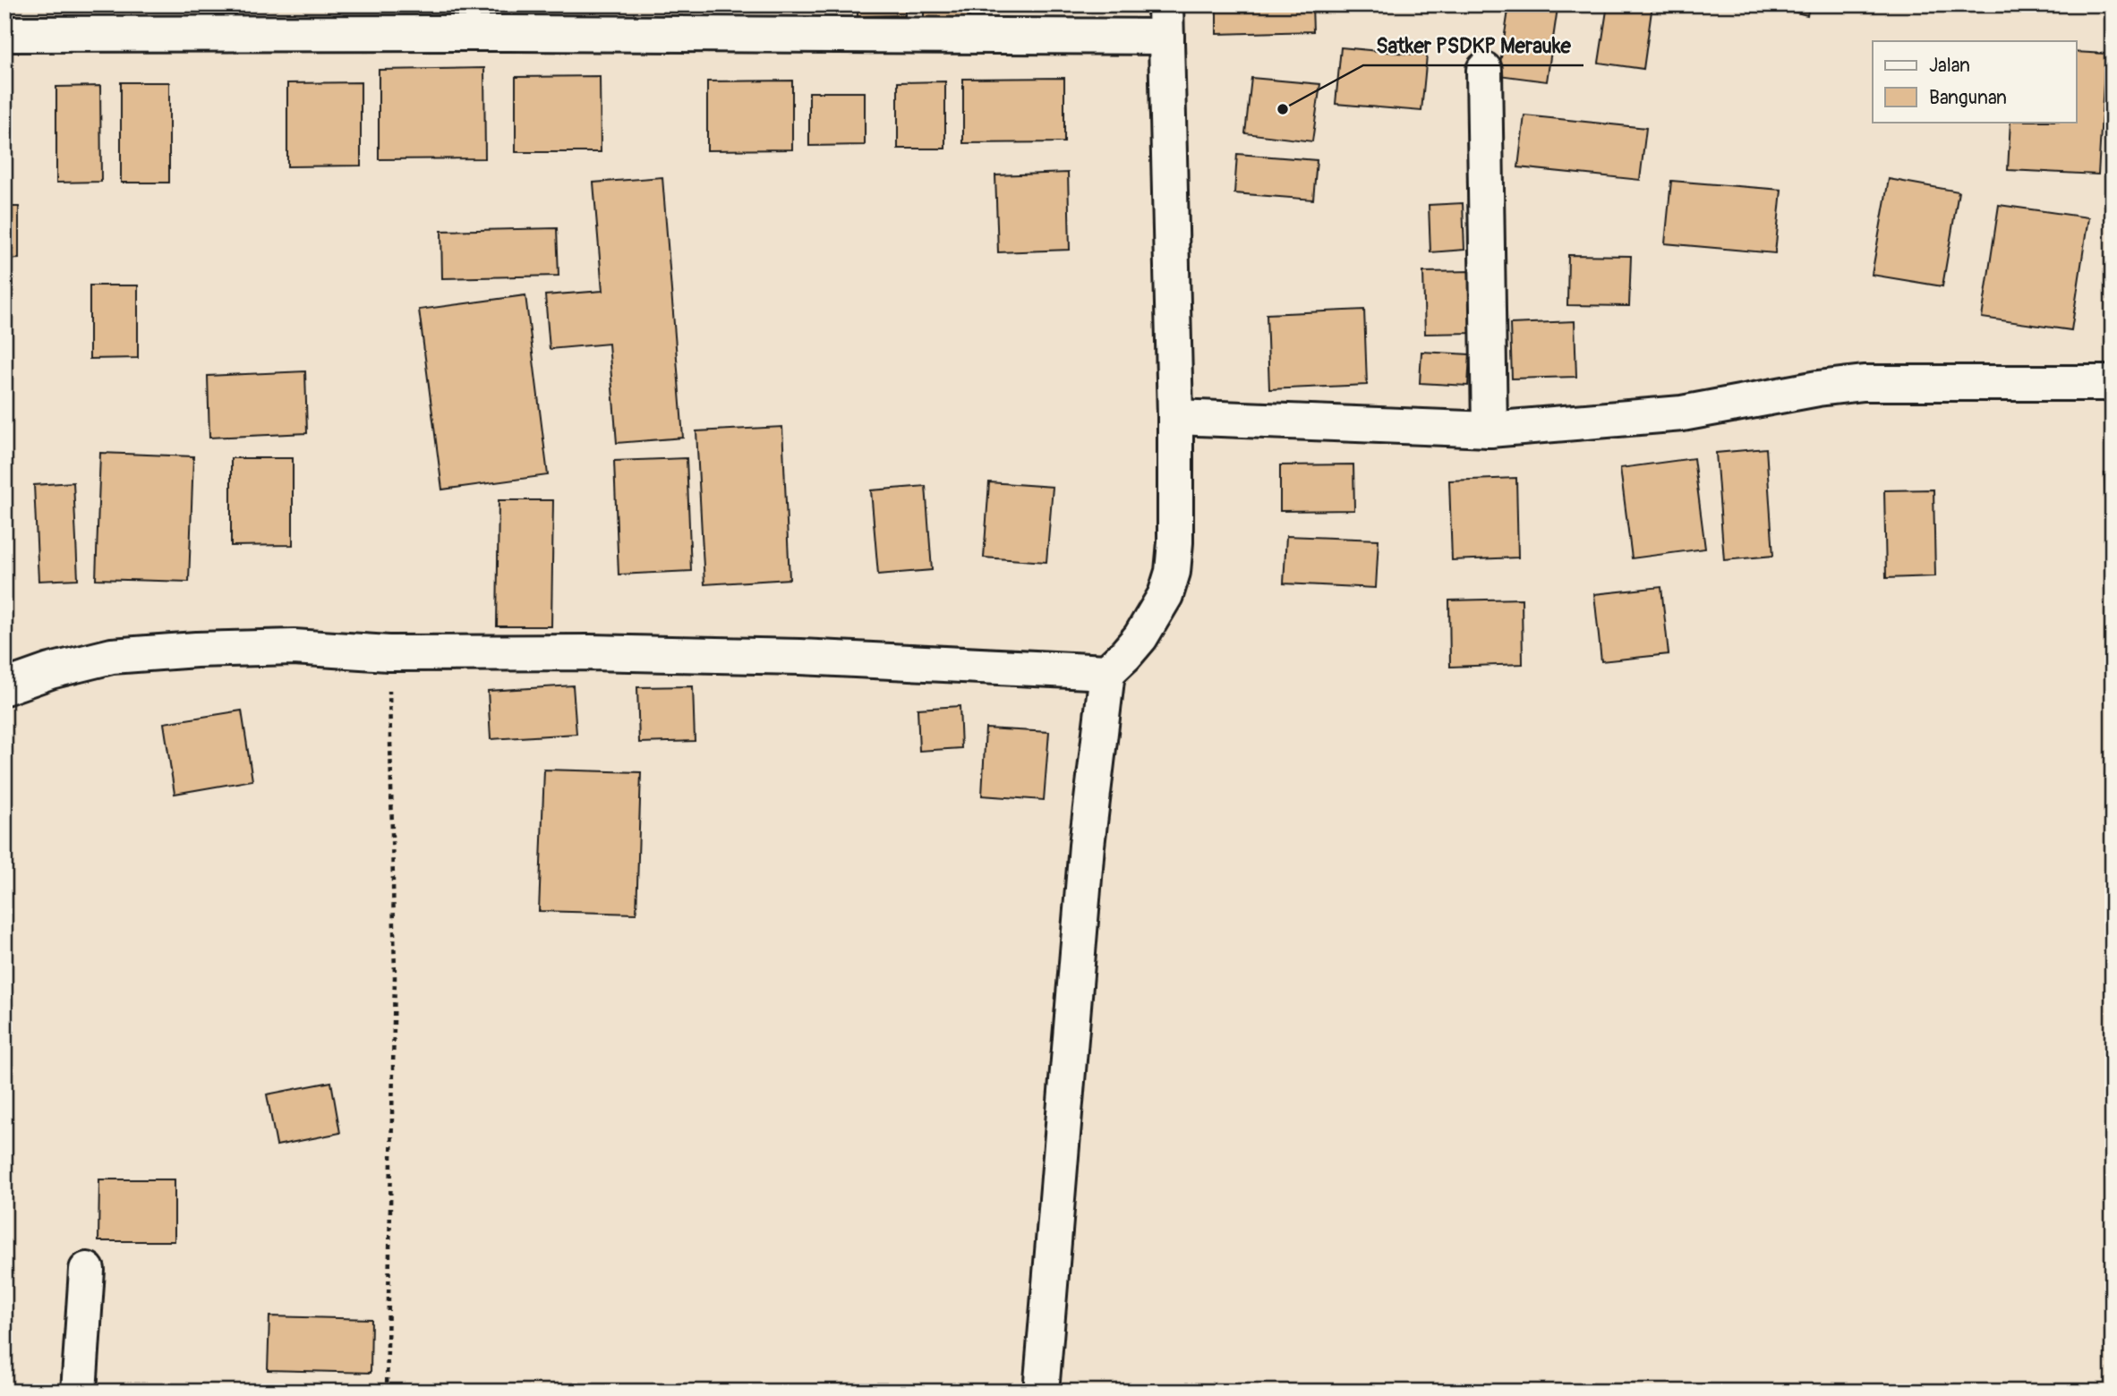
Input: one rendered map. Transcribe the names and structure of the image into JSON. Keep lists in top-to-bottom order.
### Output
{
  "places": ["Satker PSDKP Merauke"],
  "legend": ["Jalan", "Bangunan"]
}
